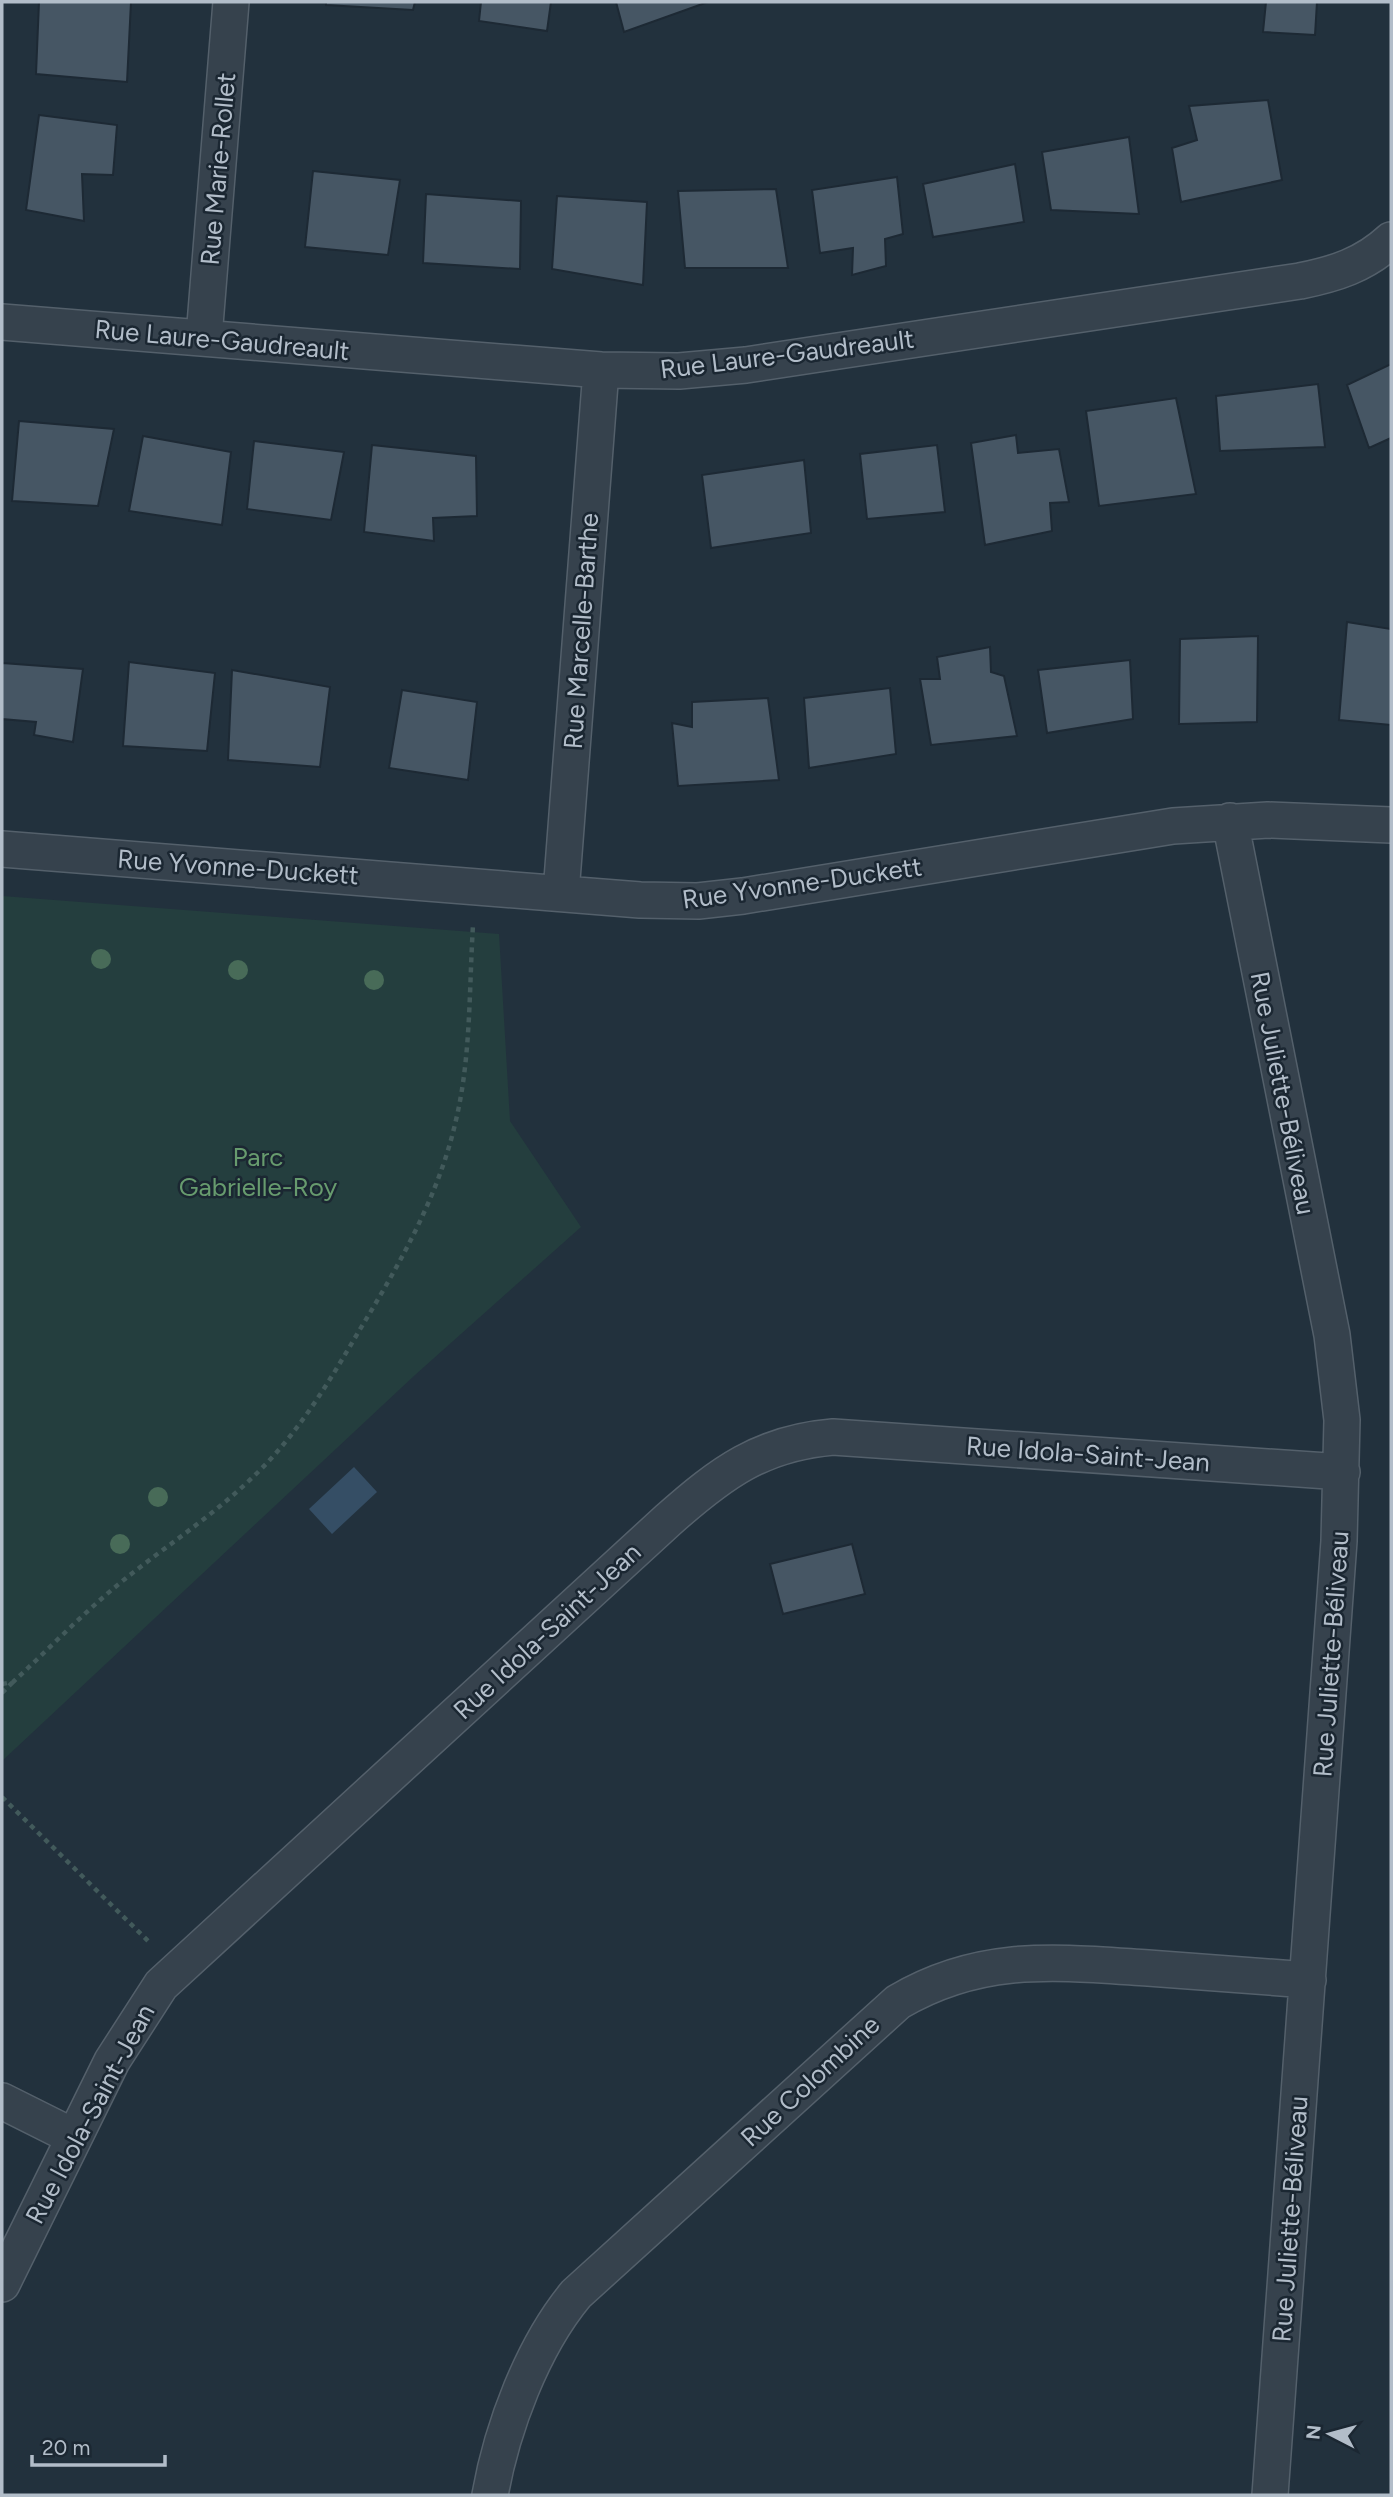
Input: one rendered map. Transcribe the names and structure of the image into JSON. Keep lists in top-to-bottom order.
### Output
{
  "streets": {
    "street": [
      "Rue Marie-Rollet",
      "Rue Laure-Gaudreault",
      "Rue Marcelle-Barthe",
      "Rue Yvonne-Duckett",
      "Rue Juliette-Béliveau",
      "Rue Idola-Saint-Jean",
      "Rue Colombine"
    ]
  },
  "crossings": [
    ["Rue Marie-Rollet", "Rue Laure-Gaudreault"],
    ["Rue Laure-Gaudreault", "Rue Marcelle-Barthe"],
    ["Rue Marcelle-Barthe", "Rue Yvonne-Duckett"],
    ["Rue Yvonne-Duckett", "Rue Juliette-Béliveau"],
    ["Rue Juliette-Béliveau", "Rue Idola-Saint-Jean"],
    ["Rue Juliette-Béliveau", "Rue Colombine"]
  ],
  "parks": ["Parc Gabrielle-Roy"],
  "scale_bar": "20 m",
  "north": "left"
}
